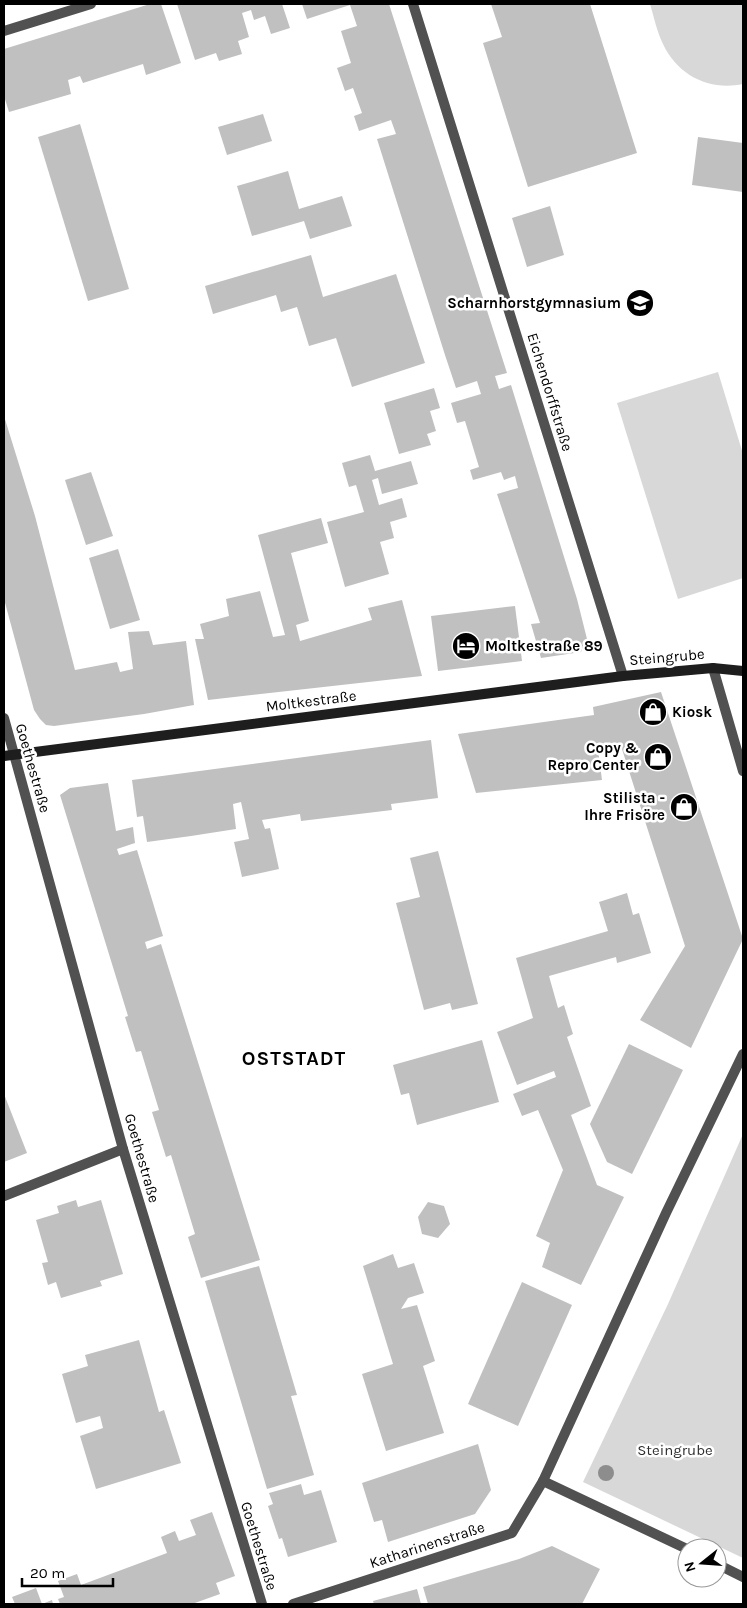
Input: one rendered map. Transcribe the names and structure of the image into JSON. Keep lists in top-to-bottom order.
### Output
{
  "streets": {
    "street": [
      "Eichendorffstraße",
      "Steingrube",
      "Moltkestraße",
      "Goethestraße",
      "Katharinenstraße"
    ]
  },
  "crossings": [
    ["Eichendorffstraße", "Steingrube"],
    ["Eichendorffstraße", "Moltkestraße"],
    ["Steingrube", "Moltkestraße"],
    ["Moltkestraße", "Goethestraße"]
  ],
  "districts": ["OSTSTADT"],
  "parks": ["Steingrube"],
  "places": {
    "school or university": ["Scharnhorstgymnasium"],
    "hotel": ["Moltkestraße 89"],
    "shop": ["Kiosk", "Copy & Repro Center", "Stilista - Ihre Frisöre"]
  },
  "scale_bar": "20 m",
  "north": "left"
}
